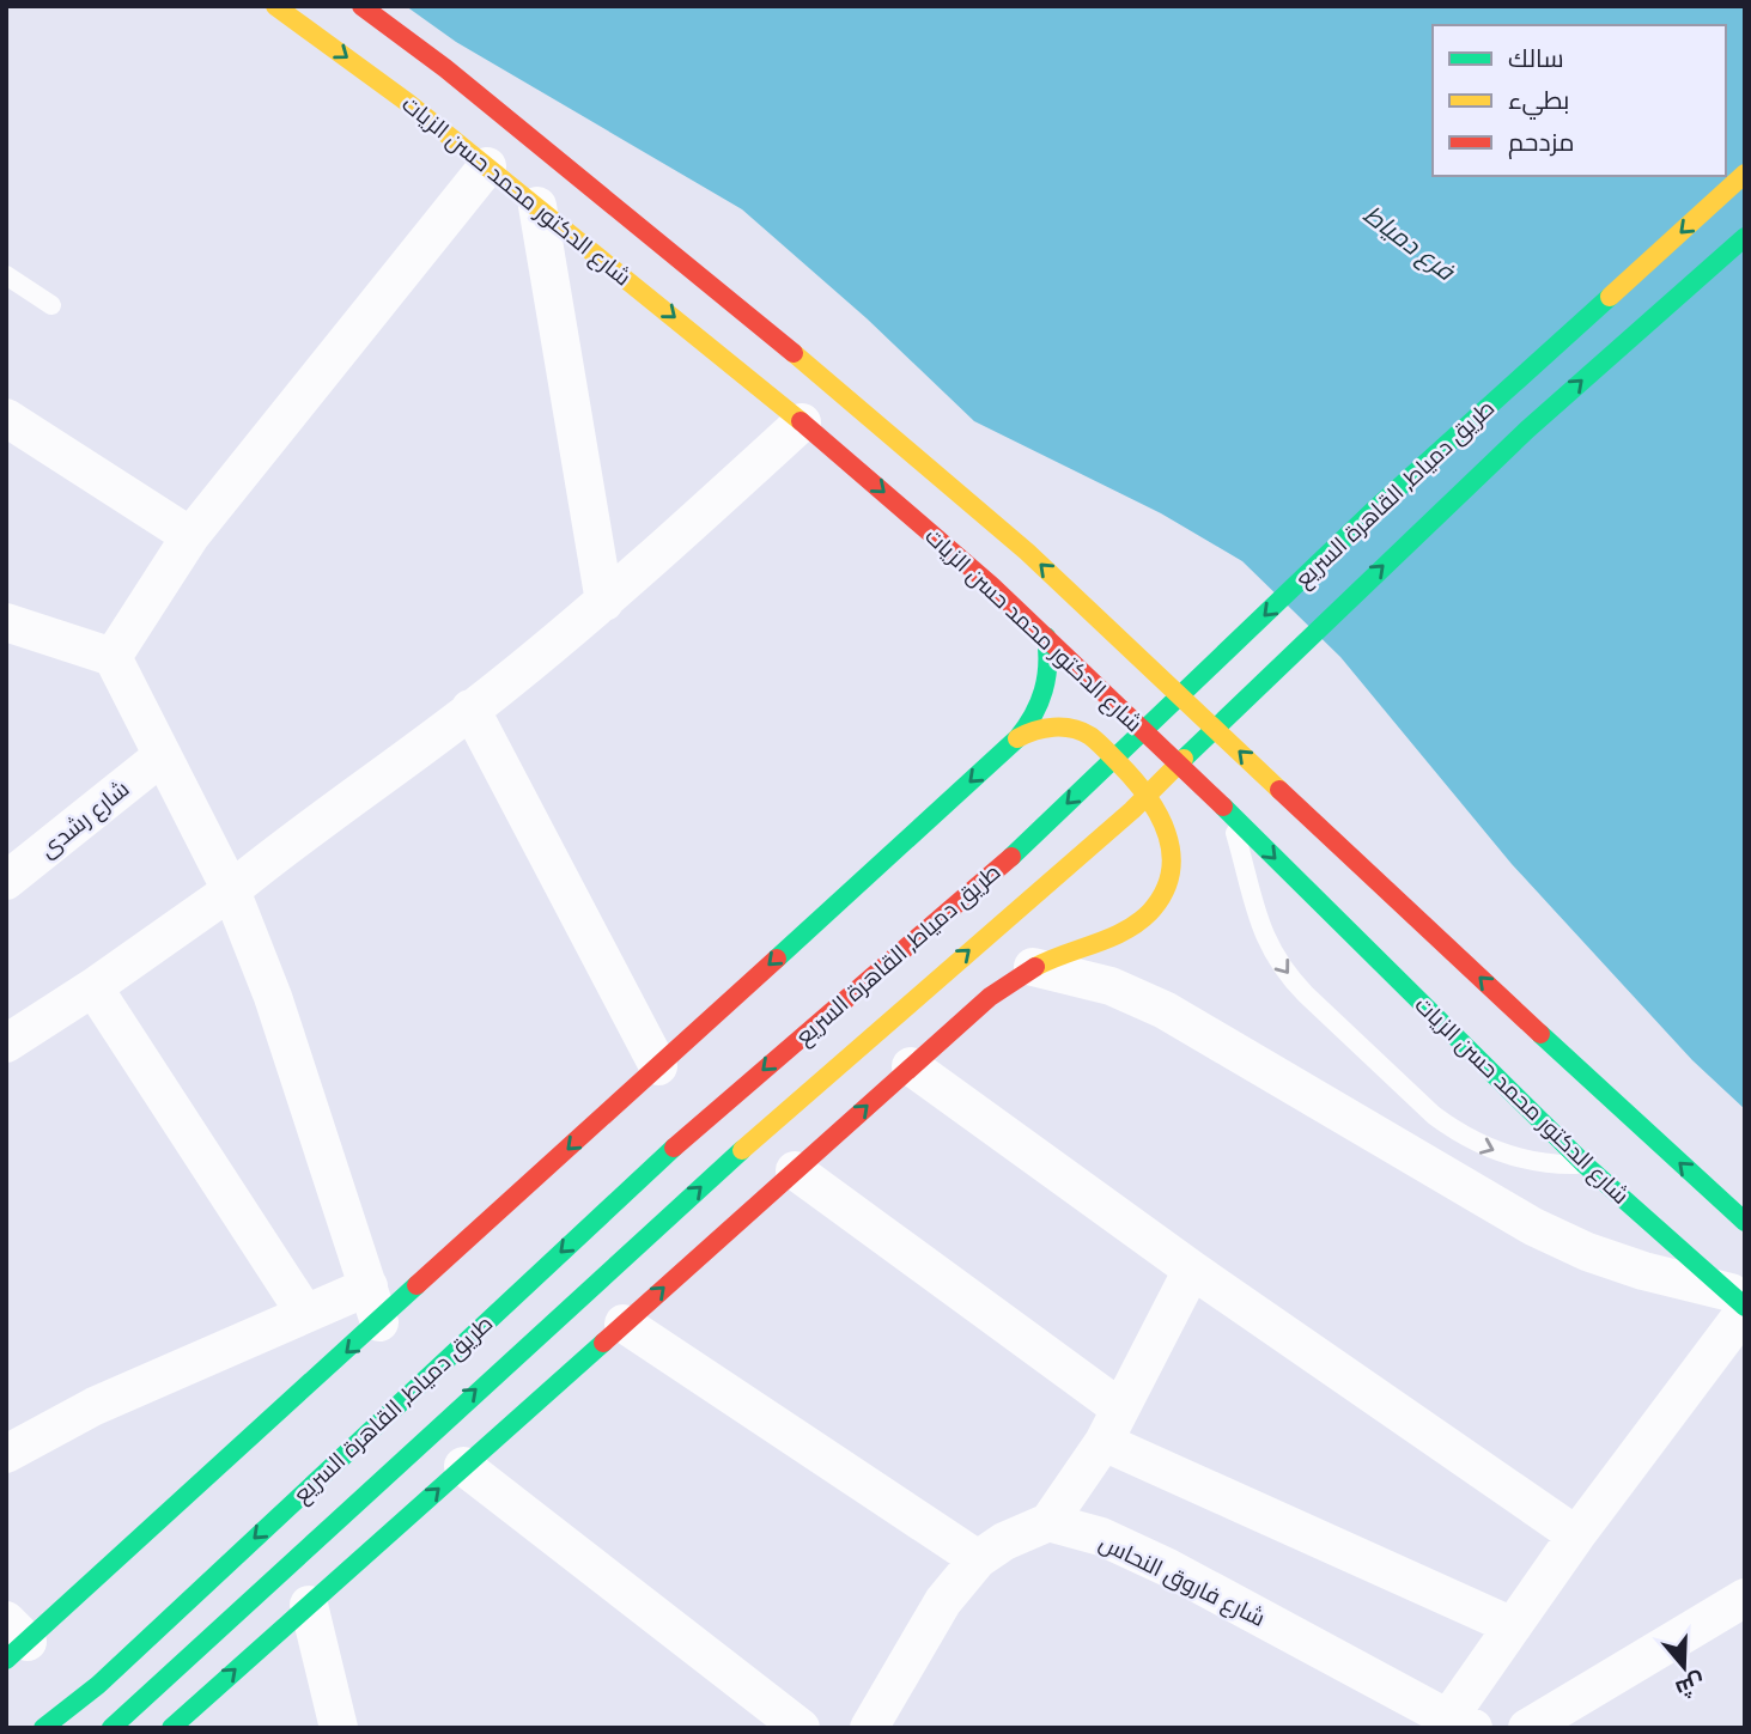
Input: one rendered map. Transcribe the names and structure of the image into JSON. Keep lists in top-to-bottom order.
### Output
{
  "streets": {
    "main road": ["شارع الدكتور محمد حسن الزيات", "طريق دمياط, القاهرة السريع"],
    "street": ["شارع رشدى", "شارع فاروق النحاس"]
  },
  "water": ["فرع دمياط"],
  "legend": ["سالك", "بطيء", "مزدحم"],
  "north": "bottom"
}
